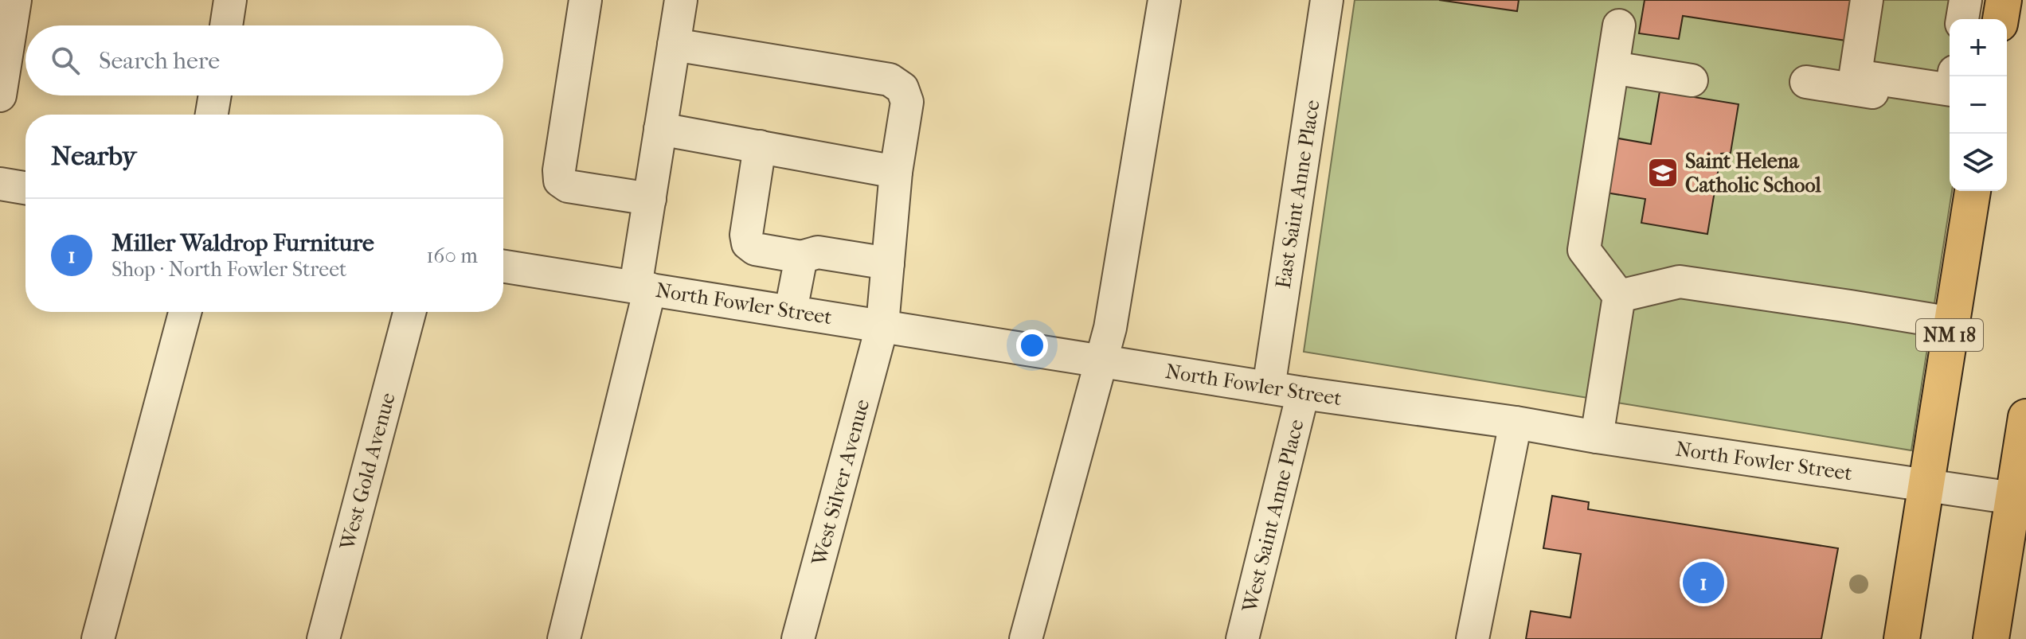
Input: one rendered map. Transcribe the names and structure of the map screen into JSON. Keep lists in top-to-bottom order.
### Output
{
  "streets": {
    "main road": ["NM 18"],
    "street": [
      "East Saint Anne Place",
      "North Fowler Street",
      "West Gold Avenue",
      "West Silver Avenue",
      "West Saint Anne Place"
    ]
  },
  "crossings": [
    ["East Saint Anne Place", "North Fowler Street"],
    ["North Fowler Street", "NM 18"],
    ["North Fowler Street", "West Silver Avenue"],
    ["North Fowler Street", "West Saint Anne Place"]
  ],
  "places": {
    "school or university": ["Saint Helena Catholic School"]
  },
  "page": {
    "map_buttons": ["+", "−"],
    "search": "Search here",
    "heading": "Nearby",
    "list": [
      {
        "mark": "1",
        "name": "Miller Waldrop Furniture",
        "note": "Shop · North Fowler Street",
        "value": "160 m"
      }
    ],
    "pins": "1"
  }
}
